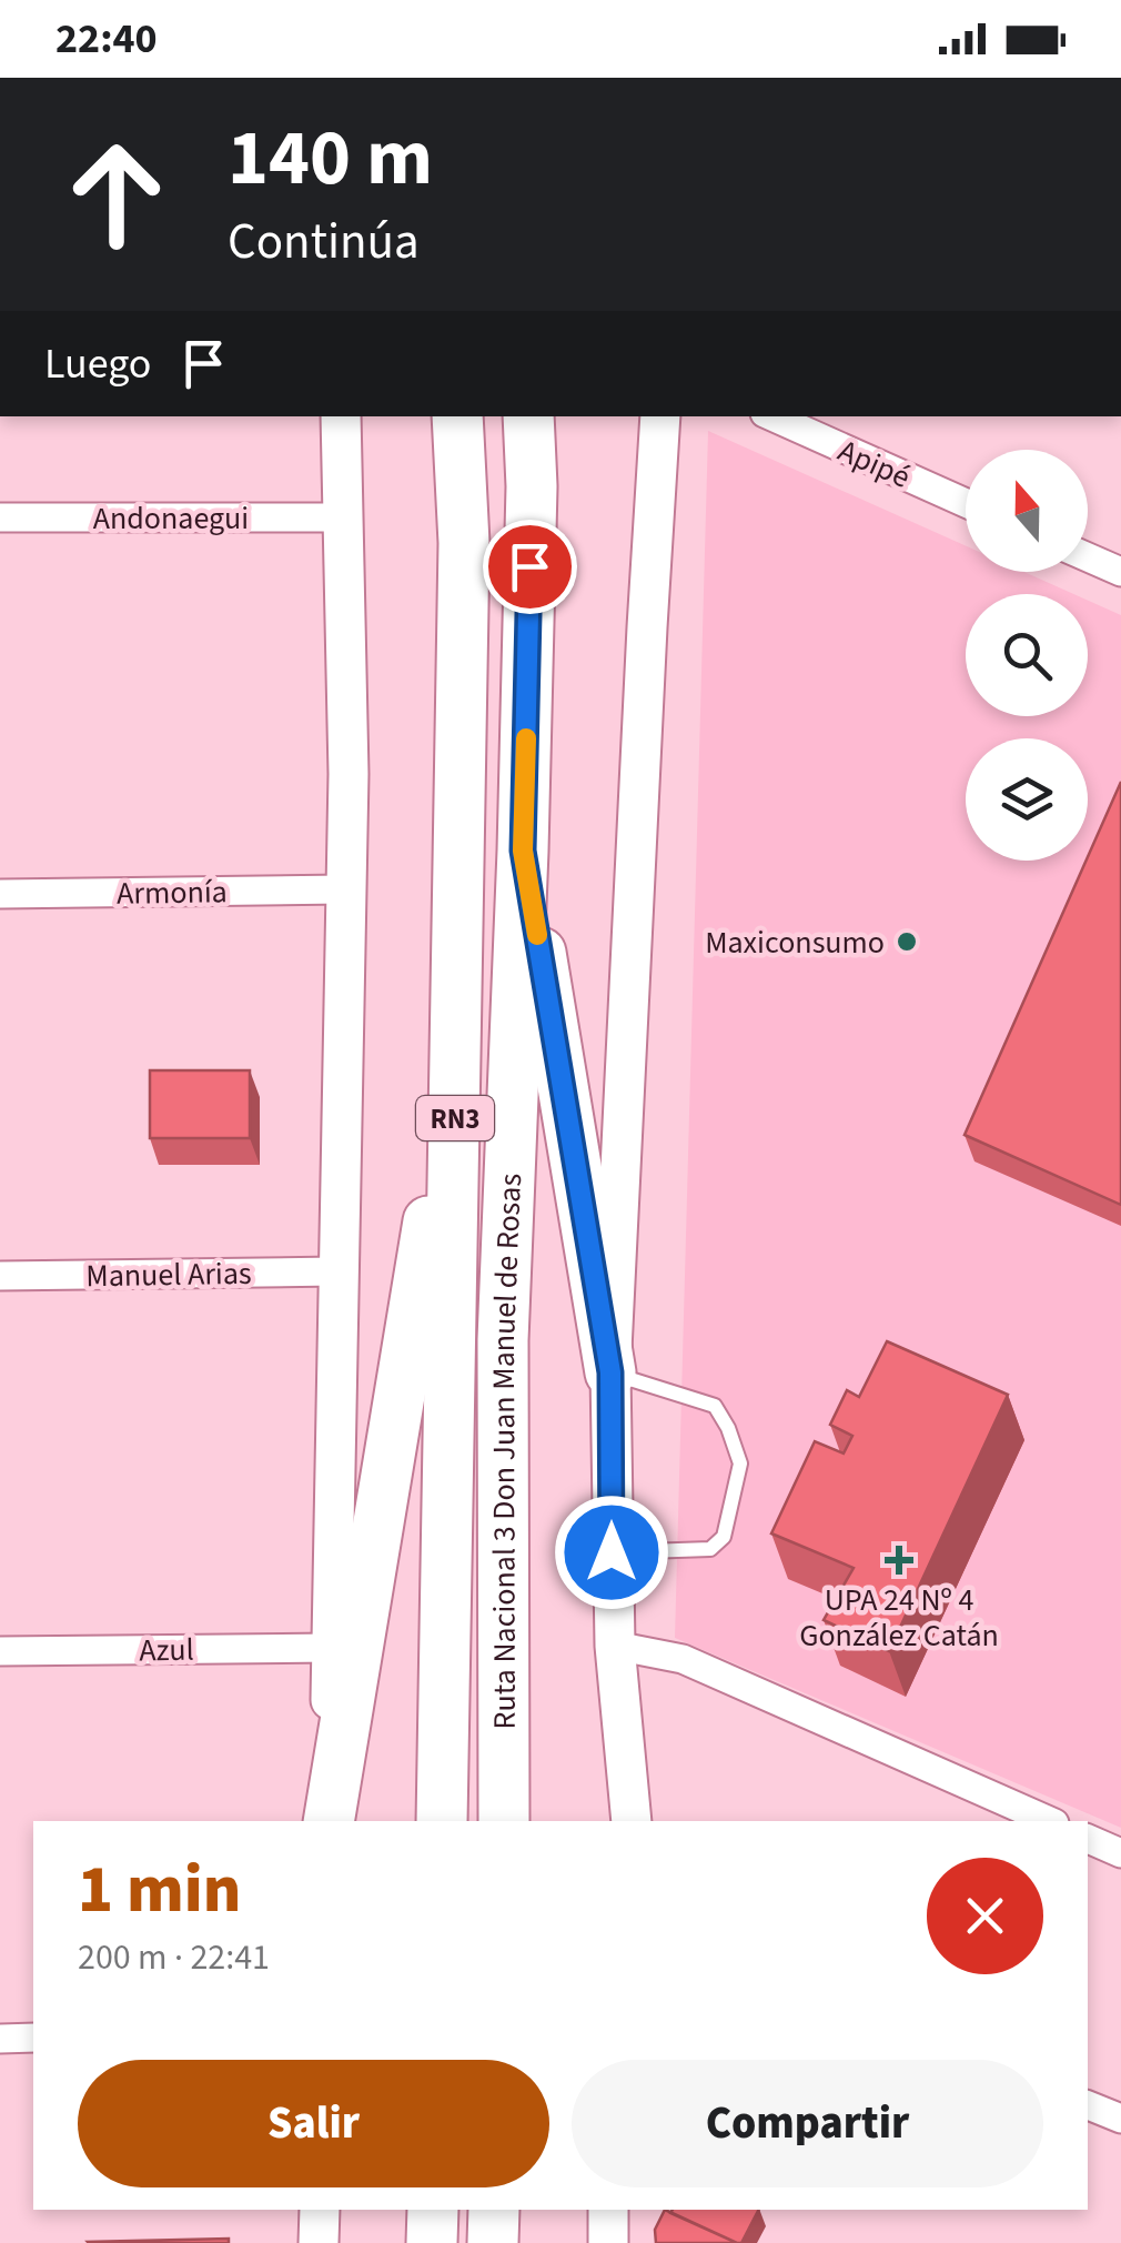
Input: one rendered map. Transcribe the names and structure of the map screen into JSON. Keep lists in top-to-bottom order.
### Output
{
  "streets": {
    "highway": ["RN3", "Ruta Nacional 3 Don Juan Manuel de Rosas"],
    "street": [
      "Apipé",
      "Andonaegui",
      "Armonía",
      "Manuel Arias",
      "Azul"
    ]
  },
  "places": {
    "other": ["Maxiconsumo"],
    "health": ["UPA 24 Nº 4 González Catán"]
  },
  "north": "top",
  "page": {
    "status": "22:40",
    "turn": ["140 m", "Continúa"],
    "then": "Luego",
    "heading": ["1 min", "200 m · 22:41"],
    "buttons": ["Salir", "Compartir"]
  }
}
